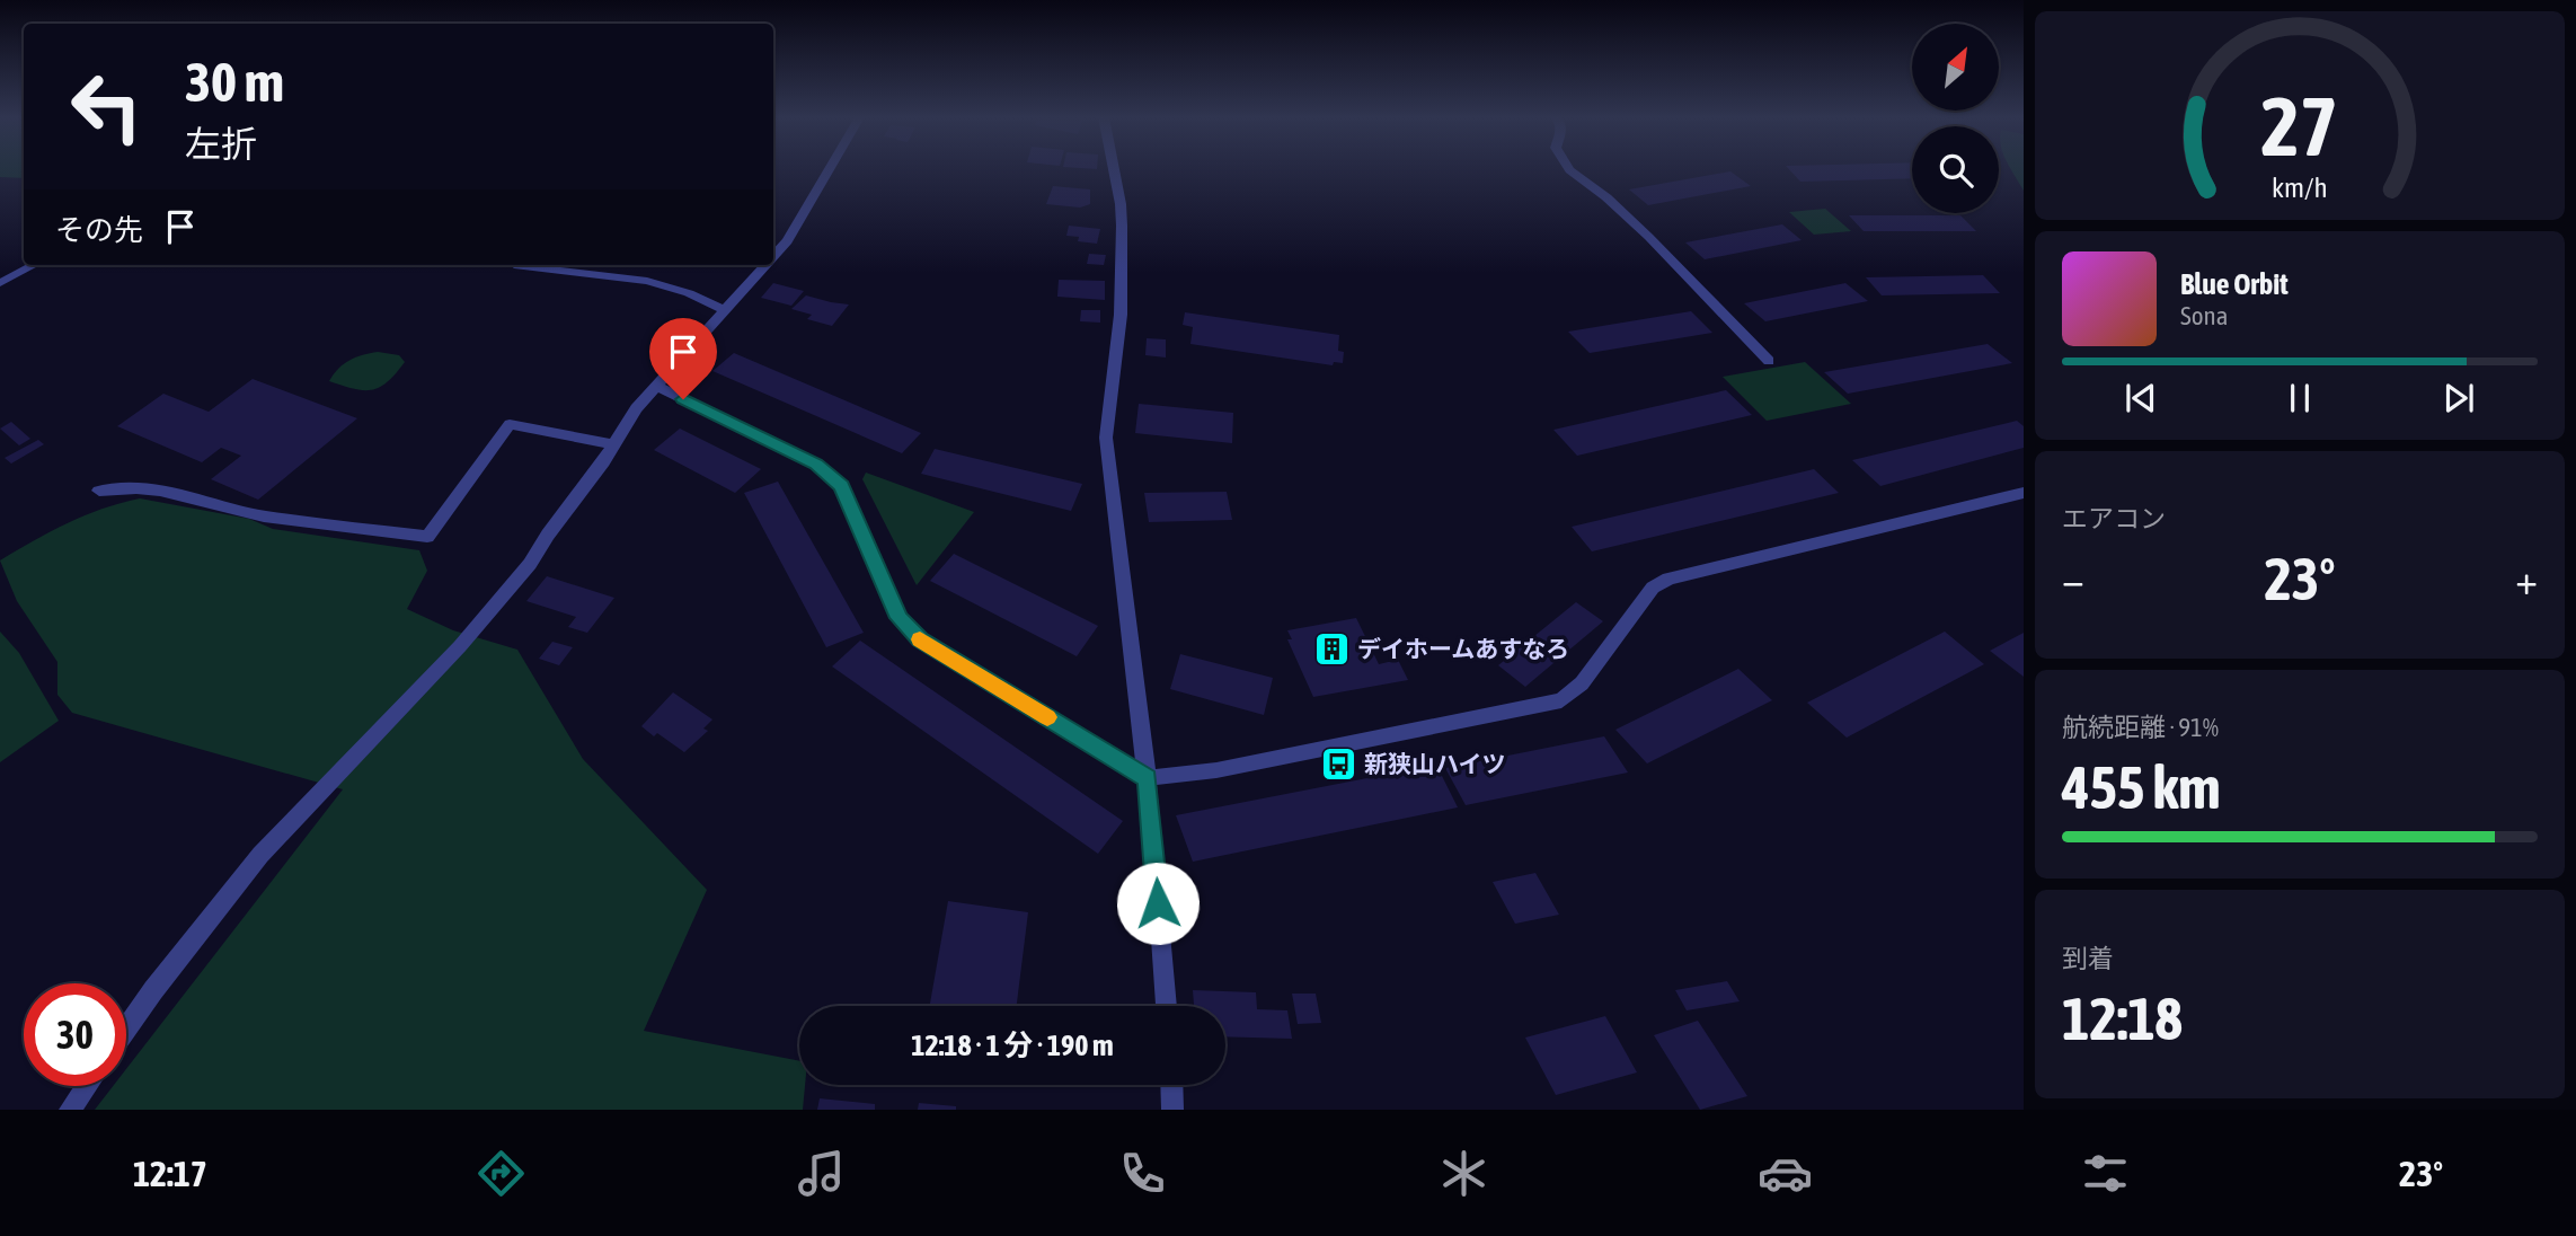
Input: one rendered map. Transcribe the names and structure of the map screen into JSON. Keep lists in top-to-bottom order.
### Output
{
  "places": {
    "building": ["デイホームあすなろ"],
    "bus stop": ["新狭山ハイツ"]
  },
  "north": "top right",
  "page": {
    "turn": ["30 m", "左折"],
    "then": "その先",
    "song": ["Blue Orbit", "Sona"],
    "tile": [
      "エアコン",
      ["航続距離 · 91%", "455 km"],
      ["到着", "12:18"]
    ],
    "heat": ["−", "23°", "+"],
    "limit": "30",
    "trip": "12:18 · 1 分 · 190 m",
    "tabs": ["12:17", "23°"],
    "gauge": ["27", "km/h"]
  }
}
